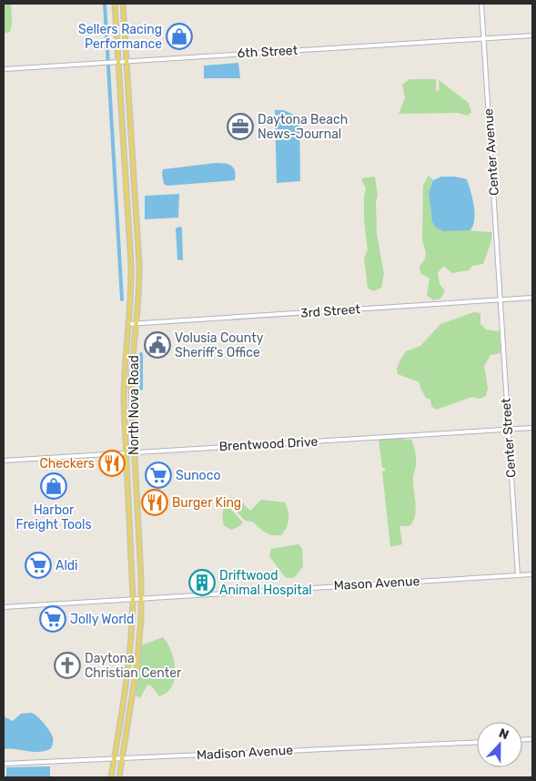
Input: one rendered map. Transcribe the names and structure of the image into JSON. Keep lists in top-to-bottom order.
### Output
{
  "streets": {
    "main road": ["North Nova Road"],
    "street": [
      "6th Street",
      "Center Avenue",
      "3rd Street",
      "Center Street",
      "Brentwood Drive",
      "Mason Avenue",
      "Madison Avenue"
    ]
  },
  "crossings": [
    ["6th Street", "Center Avenue"],
    ["6th Street", "North Nova Road"],
    ["Center Avenue", "3rd Street"],
    ["Center Avenue", "Center Street"],
    ["3rd Street", "North Nova Road"],
    ["3rd Street", "Center Street"],
    ["North Nova Road", "Brentwood Drive"],
    ["North Nova Road", "Mason Avenue"],
    ["North Nova Road", "Madison Avenue"],
    ["Center Street", "Brentwood Drive"],
    ["Center Street", "Mason Avenue"]
  ],
  "places": {
    "shop": ["Sellers Racing Performance", "Harbor Freight Tools"],
    "office": ["Daytona Beach News-Journal"],
    "public building": ["Volusia County Sheriff's Office"],
    "restaurant": ["Checkers", "Burger King"],
    "supermarket": ["Sunoco", "Aldi", "Jolly World"],
    "building": ["Driftwood Animal Hospital"],
    "church": ["Daytona Christian Center"]
  },
  "north": "top"
}
